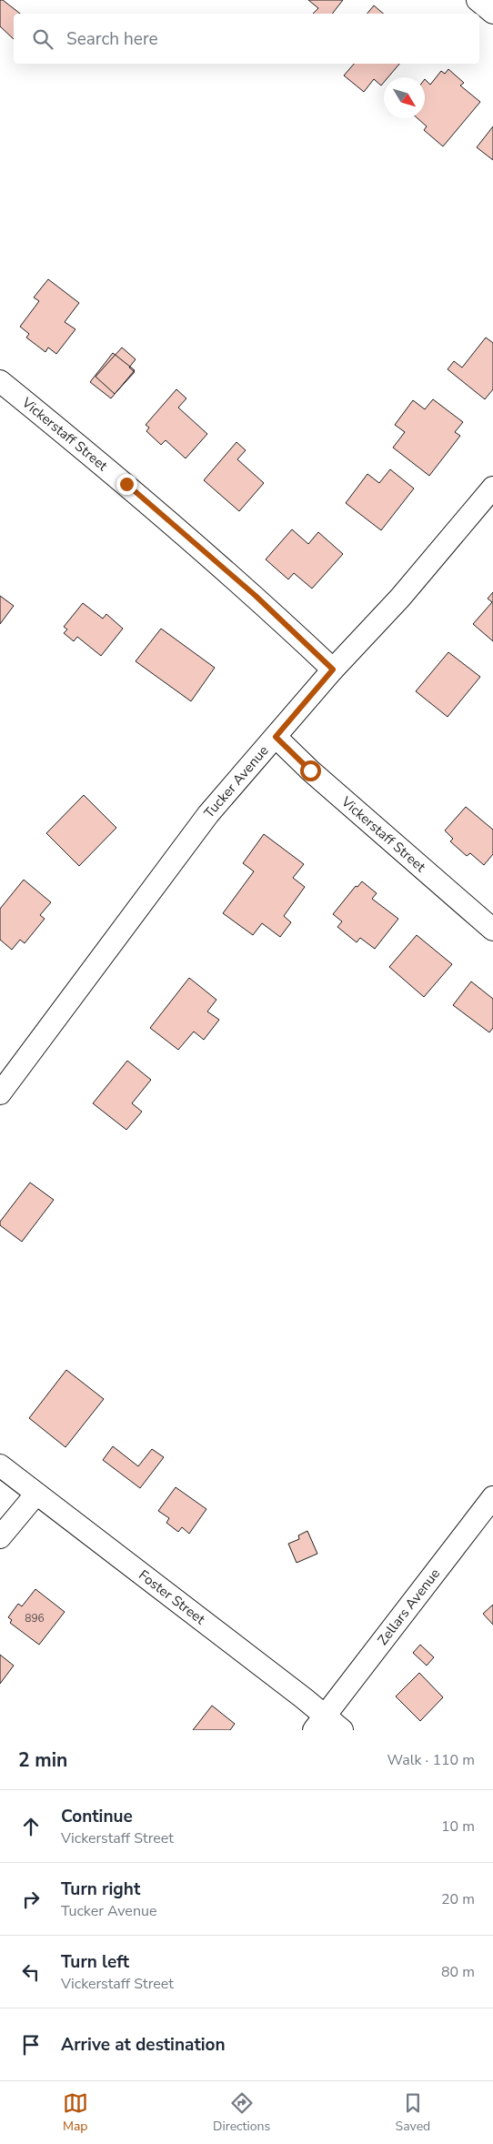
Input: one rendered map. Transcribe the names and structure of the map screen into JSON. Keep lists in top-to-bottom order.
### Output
{
  "streets": {
    "street": [
      "Vickerstaff Street",
      "Tucker Avenue",
      "Foster Street",
      "Zellars Avenue"
    ]
  },
  "crossings": [
    ["Vickerstaff Street", "Tucker Avenue"],
    ["Foster Street", "Zellars Avenue"]
  ],
  "house_numbers": ["896"],
  "north": "bottom right",
  "page": {
    "search": "Search here",
    "heading": ["2 min", "Walk · 110 m"],
    "list": [
      ["Continue", "Vickerstaff Street", "10 m"],
      ["Turn right", "Tucker Avenue", "20 m"],
      ["Turn left", "Vickerstaff Street", "80 m"],
      "Arrive at destination"
    ],
    "nav": ["Map", "Directions", "Saved"]
  }
}
